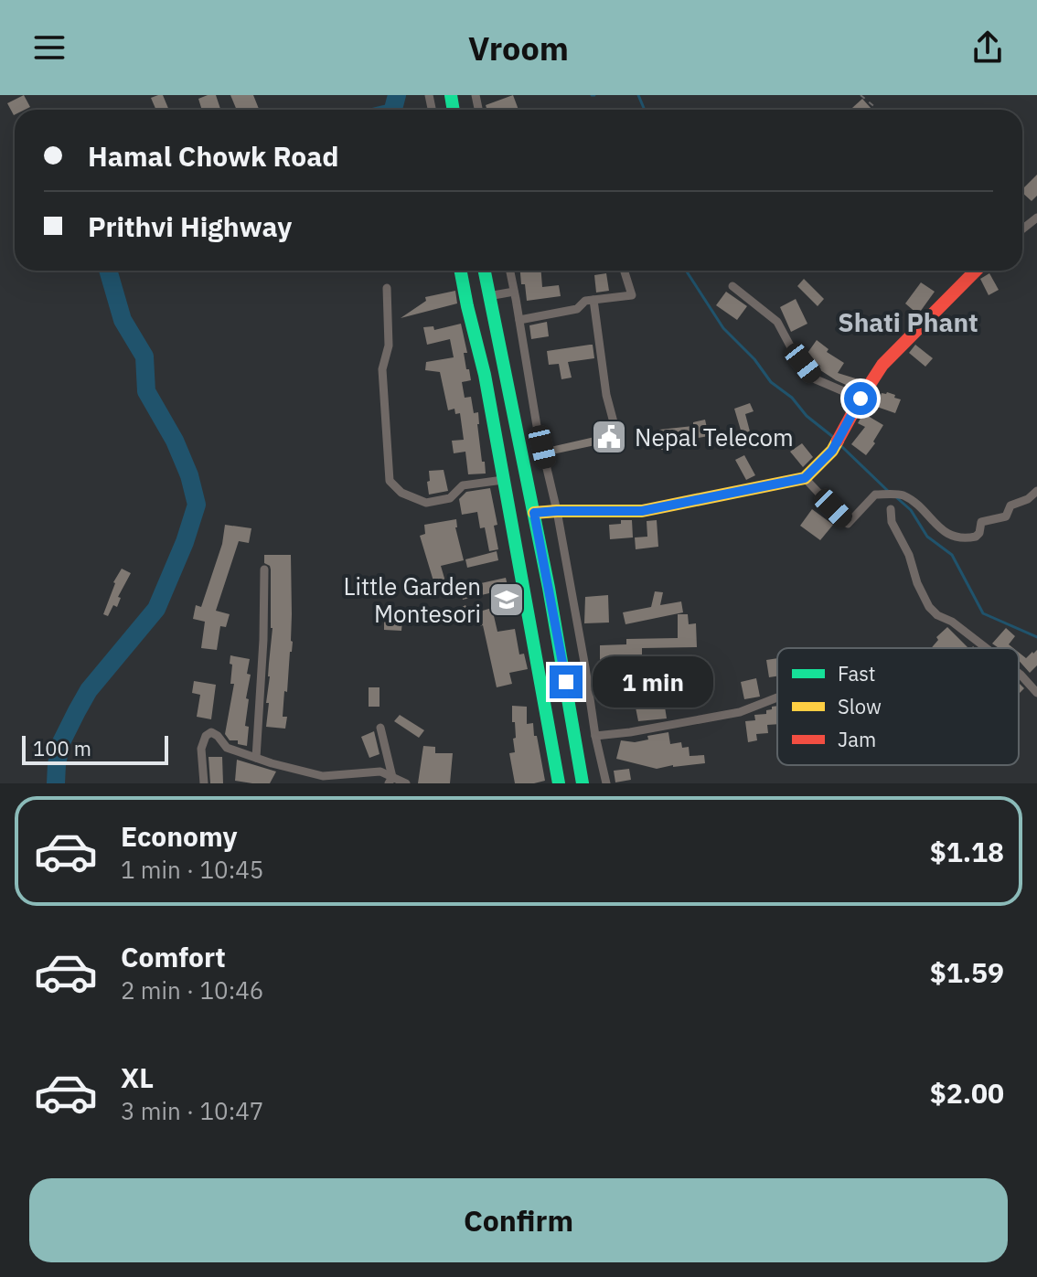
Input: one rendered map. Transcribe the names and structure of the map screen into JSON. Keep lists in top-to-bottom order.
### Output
{
  "districts": ["Shati Phant"],
  "places": {
    "public building": ["Nepal Telecom"],
    "school or university": ["Little Garden Montesori"]
  },
  "legend": ["Fast", "Slow", "Jam"],
  "scale_bar": "100 m",
  "page": {
    "header": "Vroom",
    "banner": ["Hamal Chowk Road", "Prithvi Highway"],
    "bubble": "1 min",
    "scale": "100 m",
    "list": [
      {
        "name": "Economy",
        "note": "1 min · 10:45",
        "value": "$1.18"
      },
      {
        "name": "Comfort",
        "note": "2 min · 10:46",
        "value": "$1.59"
      },
      {
        "name": "XL",
        "note": "3 min · 10:47",
        "value": "$2.00"
      }
    ],
    "buttons": "Confirm"
  }
}
